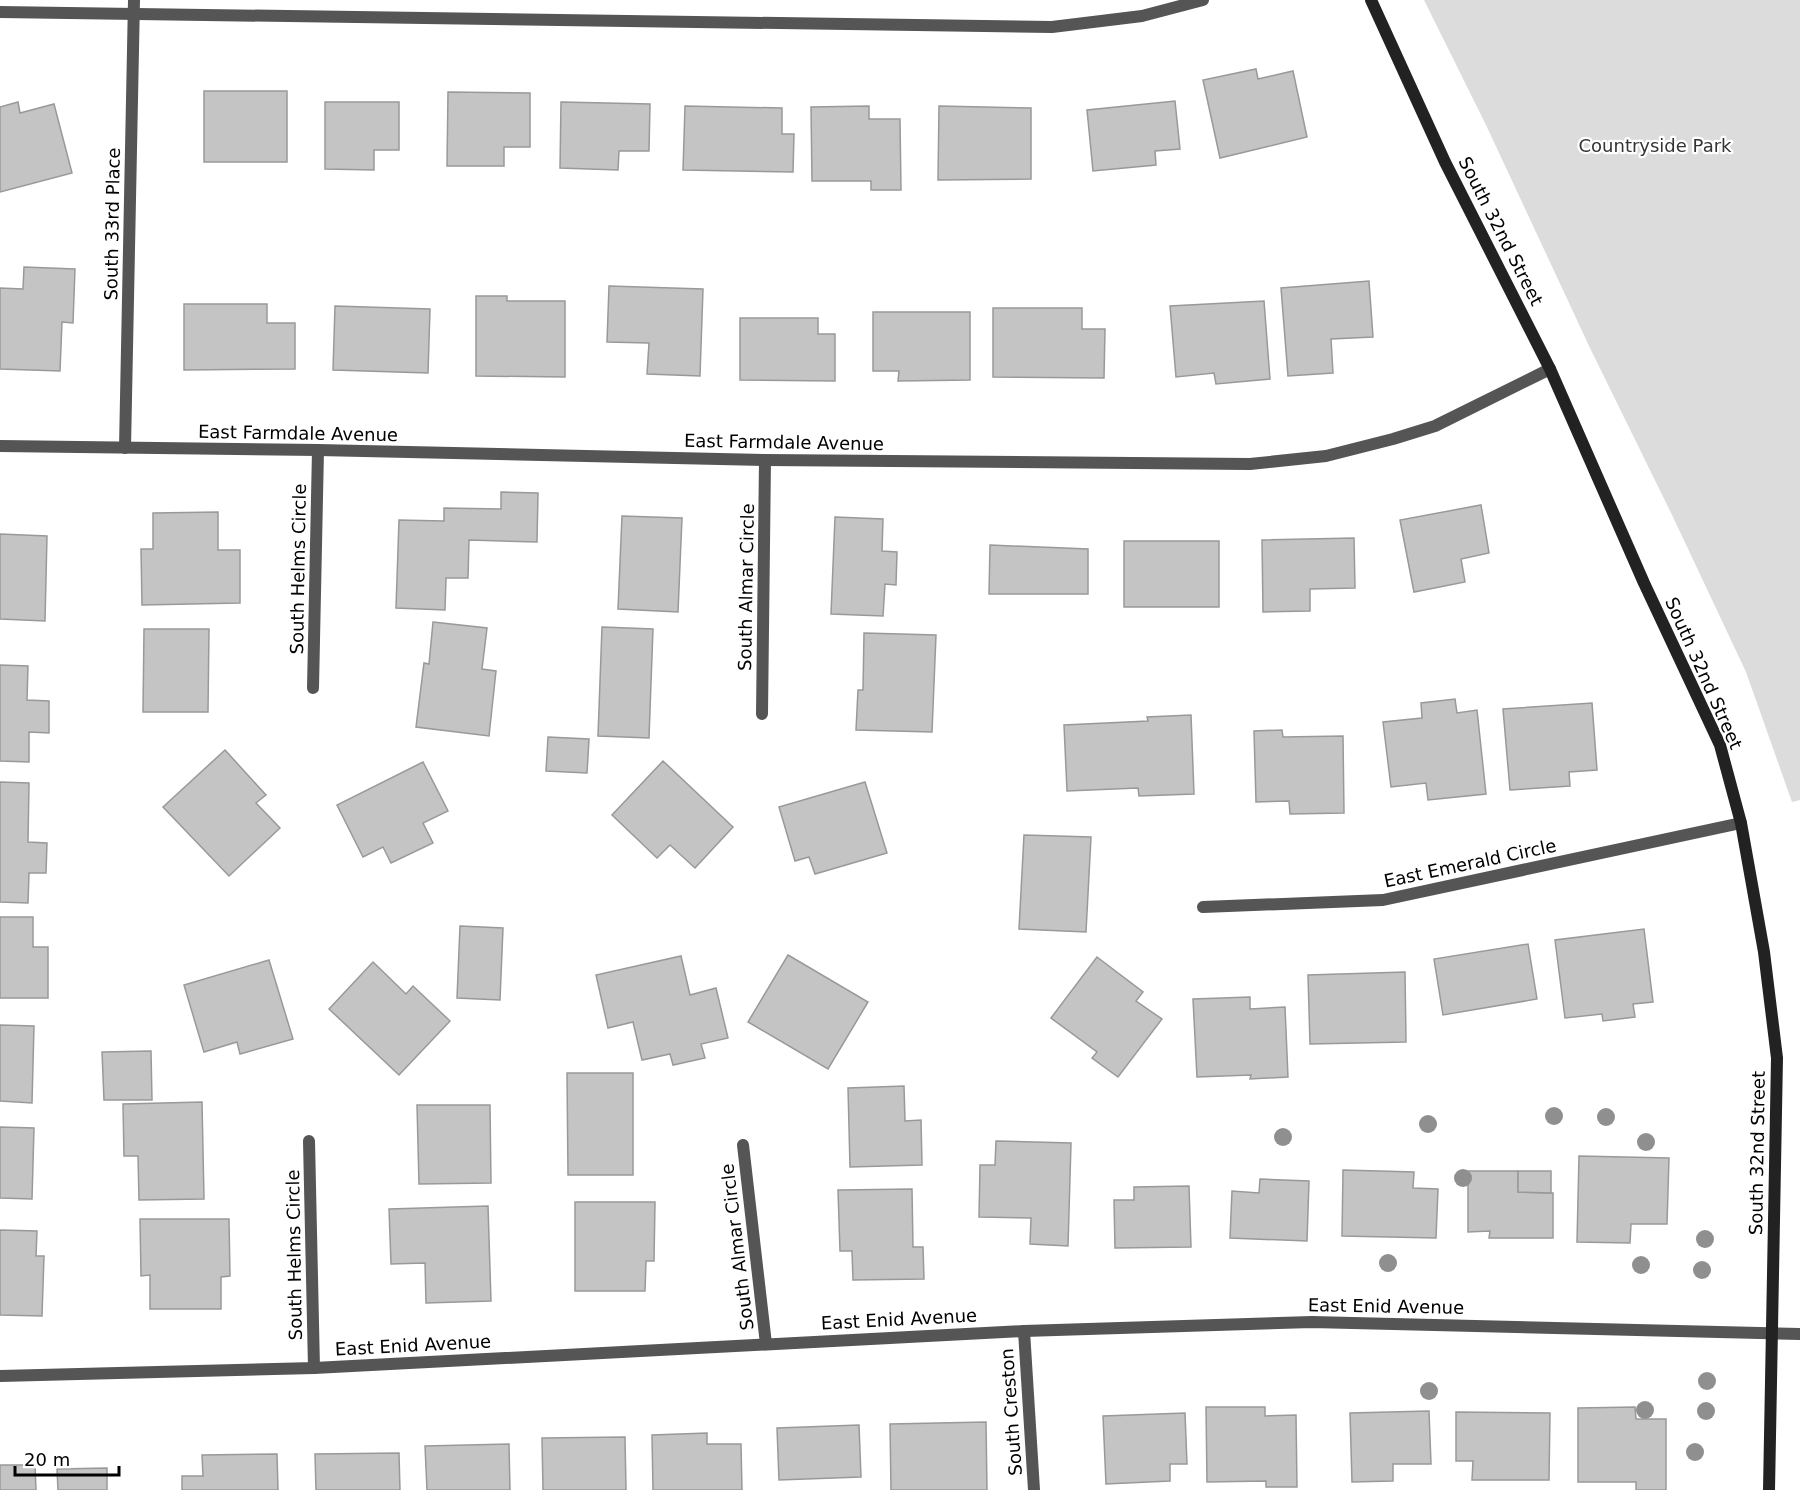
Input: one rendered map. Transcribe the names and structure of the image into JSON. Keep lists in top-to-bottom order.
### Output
{
  "streets": {
    "street": [
      "South 33rd Place",
      "South 32nd Street",
      "East Farmdale Avenue",
      "South Helms Circle",
      "South Almar Circle",
      "East Emerald Circle",
      "East Enid Avenue",
      "South Creston"
    ]
  },
  "crossings": [
    ["South 33rd Place", "East Farmdale Avenue"],
    ["South 32nd Street", "East Farmdale Avenue"],
    ["South 32nd Street", "East Emerald Circle"],
    ["South 32nd Street", "East Enid Avenue"],
    ["East Farmdale Avenue", "South Helms Circle"],
    ["East Farmdale Avenue", "South Almar Circle"],
    ["South Helms Circle", "East Enid Avenue"],
    ["South Almar Circle", "East Enid Avenue"],
    ["East Enid Avenue", "South Creston"]
  ],
  "parks": ["Countryside Park"],
  "scale_bar": "20 m"
}
